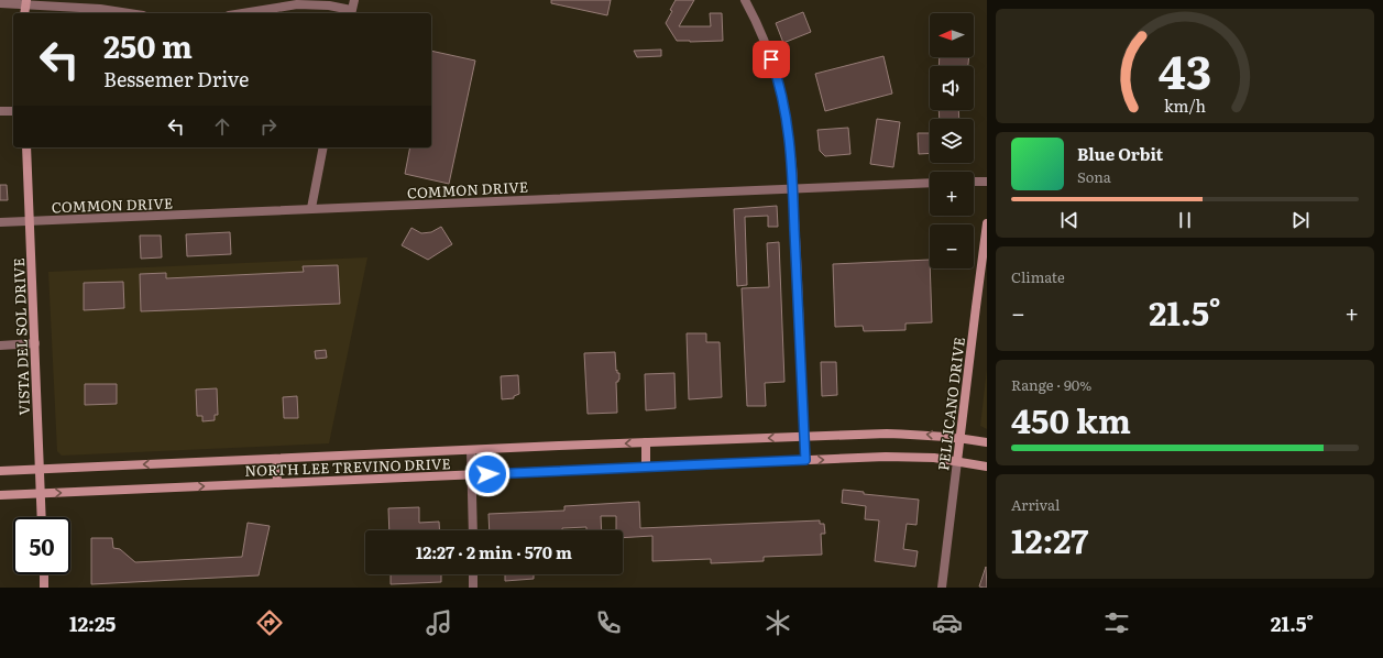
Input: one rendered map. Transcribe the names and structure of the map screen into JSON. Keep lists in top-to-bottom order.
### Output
{
  "streets": {
    "main road": ["VISTA DEL SOL DRIVE", "PELLICANO DRIVE", "NORTH LEE TREVINO DRIVE"],
    "street": ["COMMON DRIVE"]
  },
  "crossings": [
    ["COMMON DRIVE", "VISTA DEL SOL DRIVE"],
    ["VISTA DEL SOL DRIVE", "NORTH LEE TREVINO DRIVE"],
    ["PELLICANO DRIVE", "NORTH LEE TREVINO DRIVE"]
  ],
  "north": "left",
  "page": {
    "map_buttons": ["+", "−"],
    "turn": ["250 m", "Bessemer Drive"],
    "song": ["Blue Orbit", "Sona"],
    "tile": [
      "Climate",
      ["Range · 90%", "450 km"],
      ["Arrival", "12:27"]
    ],
    "heat": ["−", "21.5°", "+"],
    "limit": "50",
    "trip": "12:27 · 2 min · 570 m",
    "tabs": ["12:25", "21.5°"],
    "gauge": ["43", "km/h"]
  }
}
